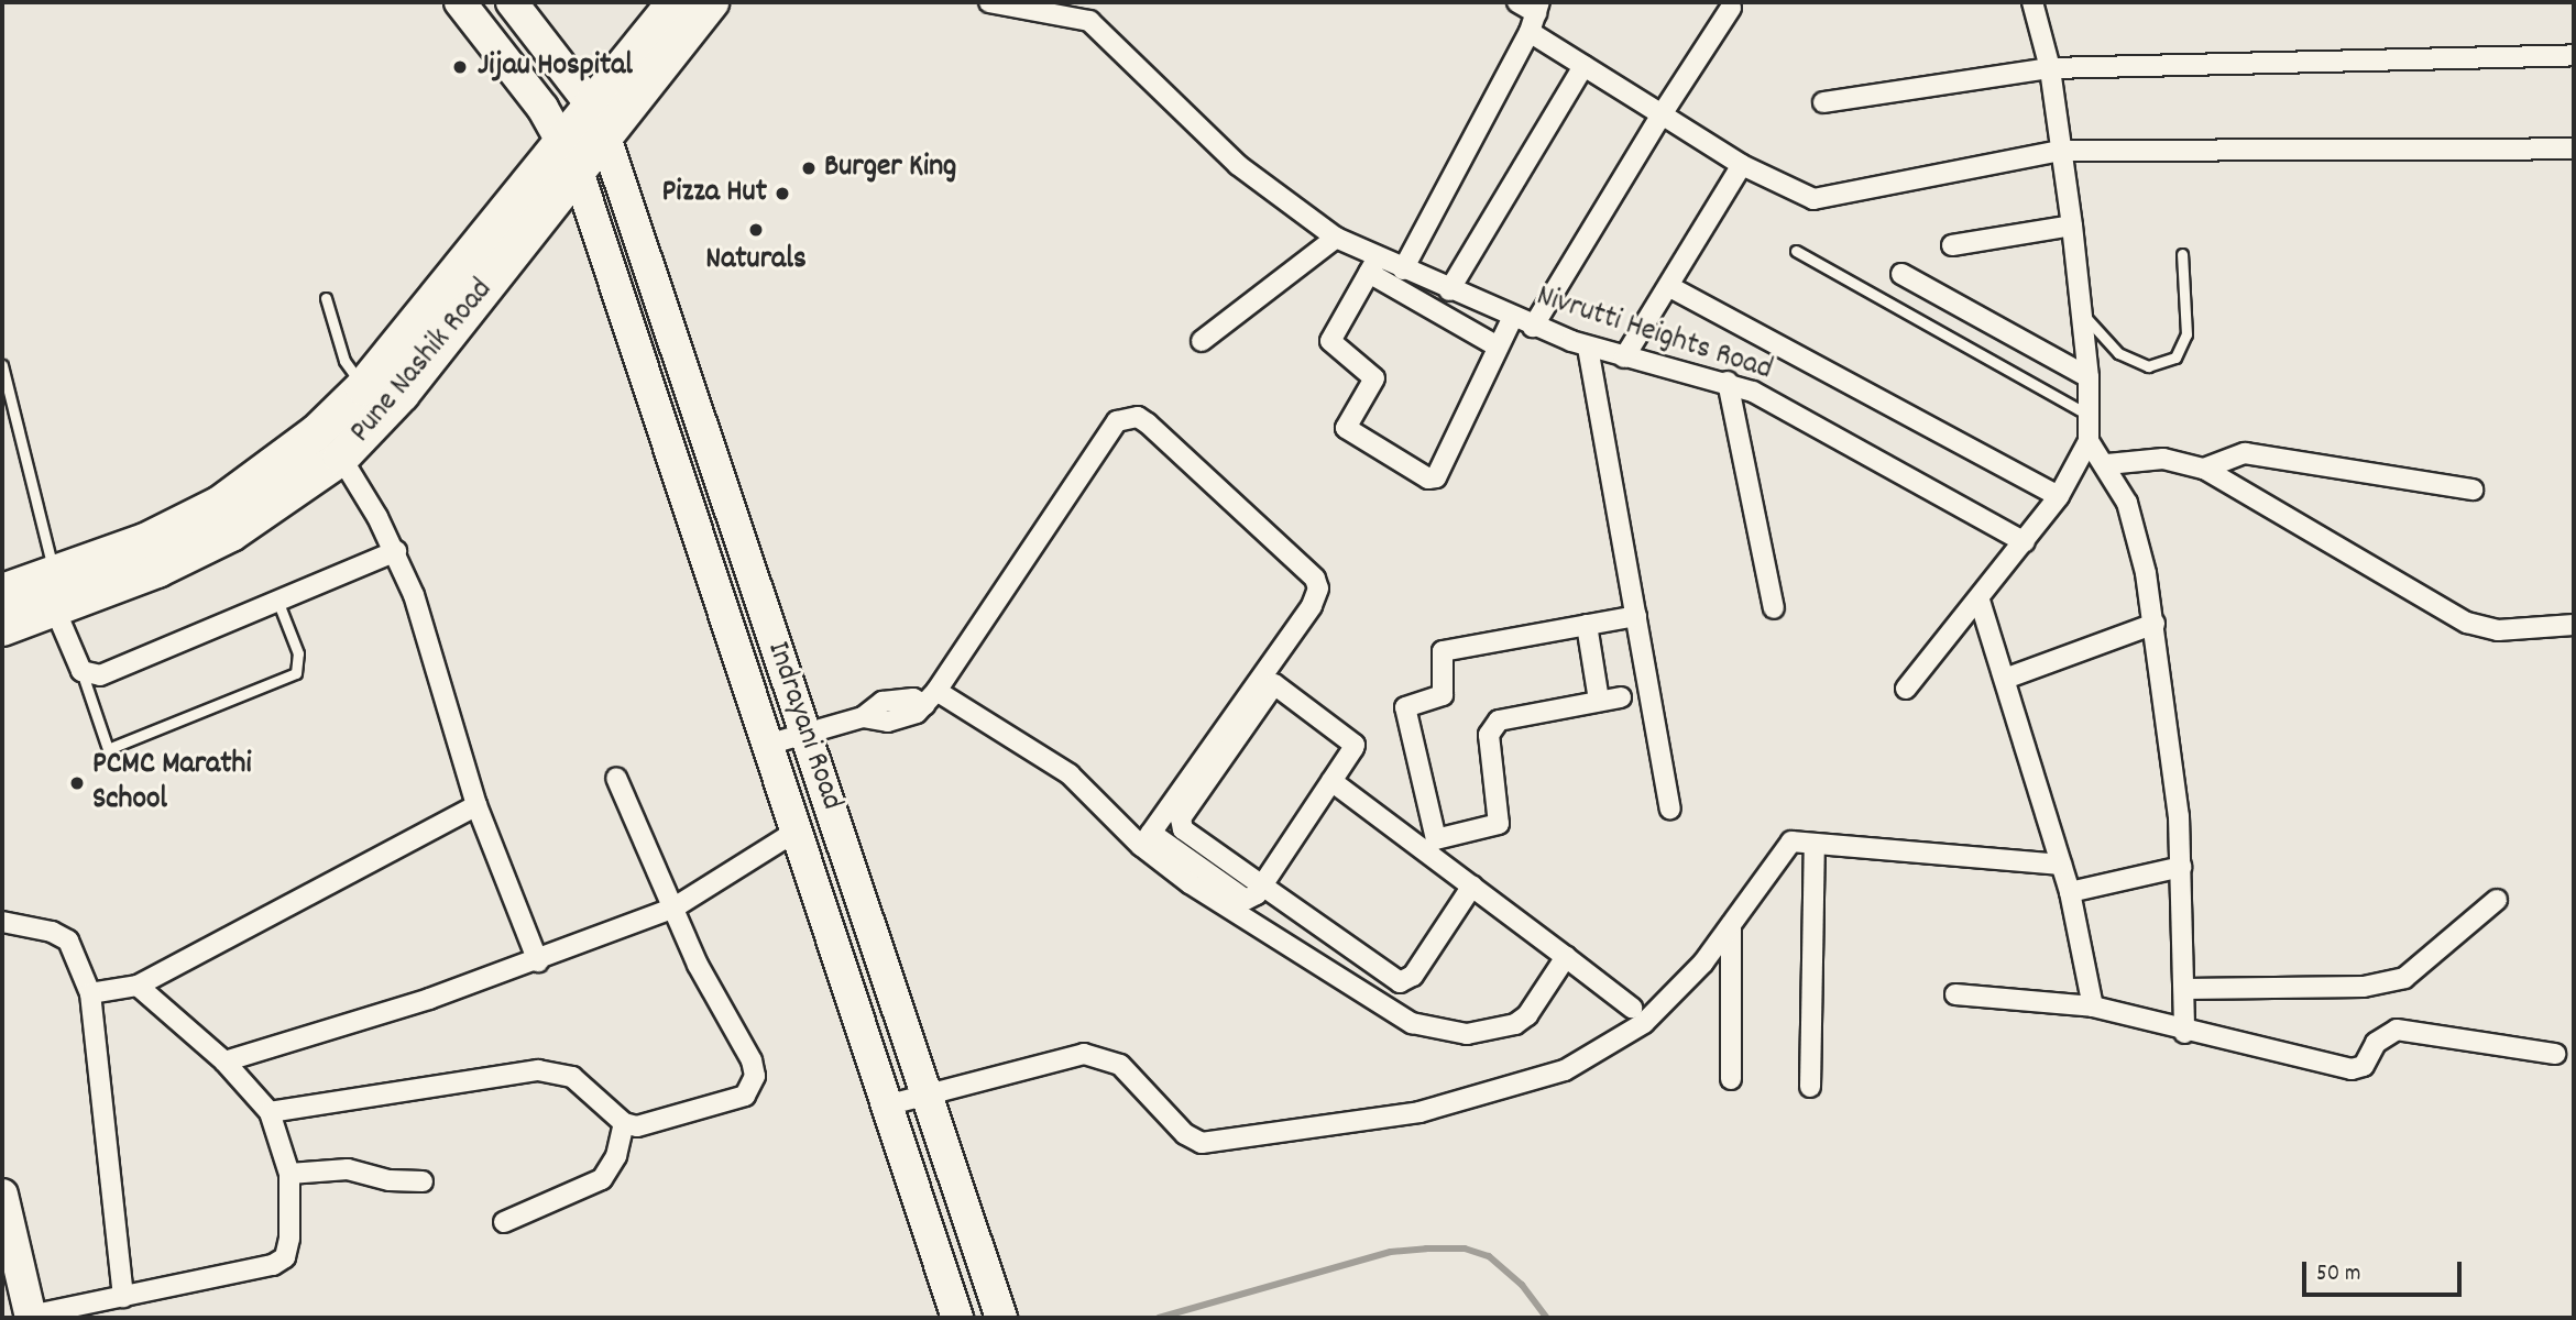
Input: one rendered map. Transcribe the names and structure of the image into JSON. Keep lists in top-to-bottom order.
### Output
{
  "streets": {
    "highway": ["Pune Nashik Road"],
    "main road": ["Indrayani Road"],
    "street": ["Nivrutti Heights Road"]
  },
  "crossings": [
    ["Pune Nashik Road", "Indrayani Road"]
  ],
  "places": [
    "Jijau Hospital",
    "Burger King",
    "Pizza Hut",
    "Naturals",
    "PCMC Marathi School"
  ],
  "scale_bar": "50 m"
}
